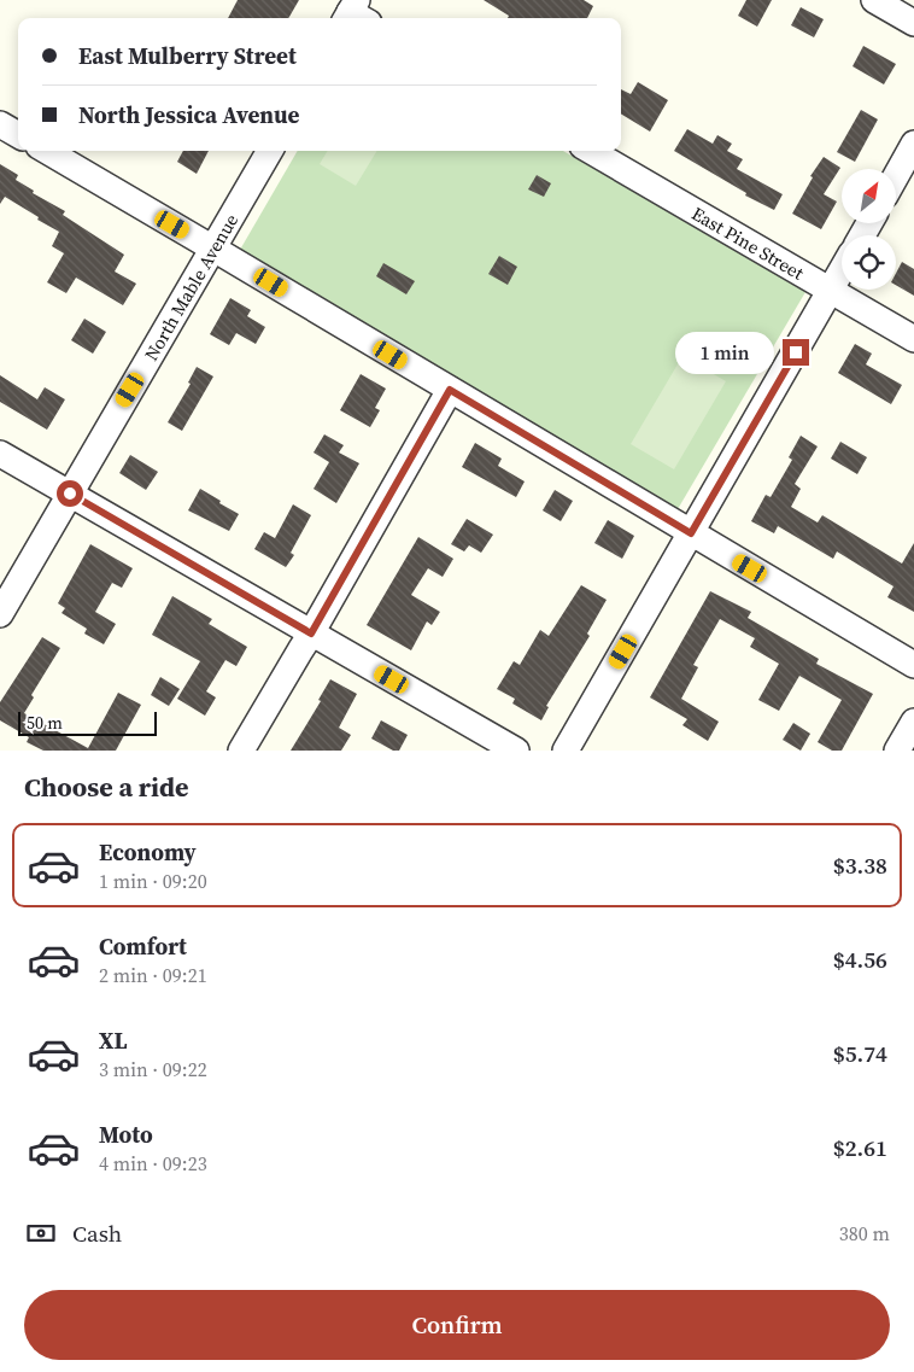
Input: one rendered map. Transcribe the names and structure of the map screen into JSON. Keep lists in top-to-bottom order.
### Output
{
  "streets": {
    "street": ["East Pine Street", "North Mable Avenue"]
  },
  "scale_bar": "50 m",
  "north": "top right",
  "page": {
    "banner": ["East Mulberry Street", "North Jessica Avenue"],
    "bubble": "1 min",
    "scale": "50 m",
    "heading": "Choose a ride",
    "list": [
      {
        "name": "Economy",
        "note": "1 min · 09:20",
        "value": "$3.38"
      },
      {
        "name": "Comfort",
        "note": "2 min · 09:21",
        "value": "$4.56"
      },
      {
        "name": "XL",
        "note": "3 min · 09:22",
        "value": "$5.74"
      },
      {
        "name": "Moto",
        "note": "4 min · 09:23",
        "value": "$2.61"
      }
    ],
    "pay": ["Cash", "380 m"],
    "buttons": "Confirm"
  }
}
